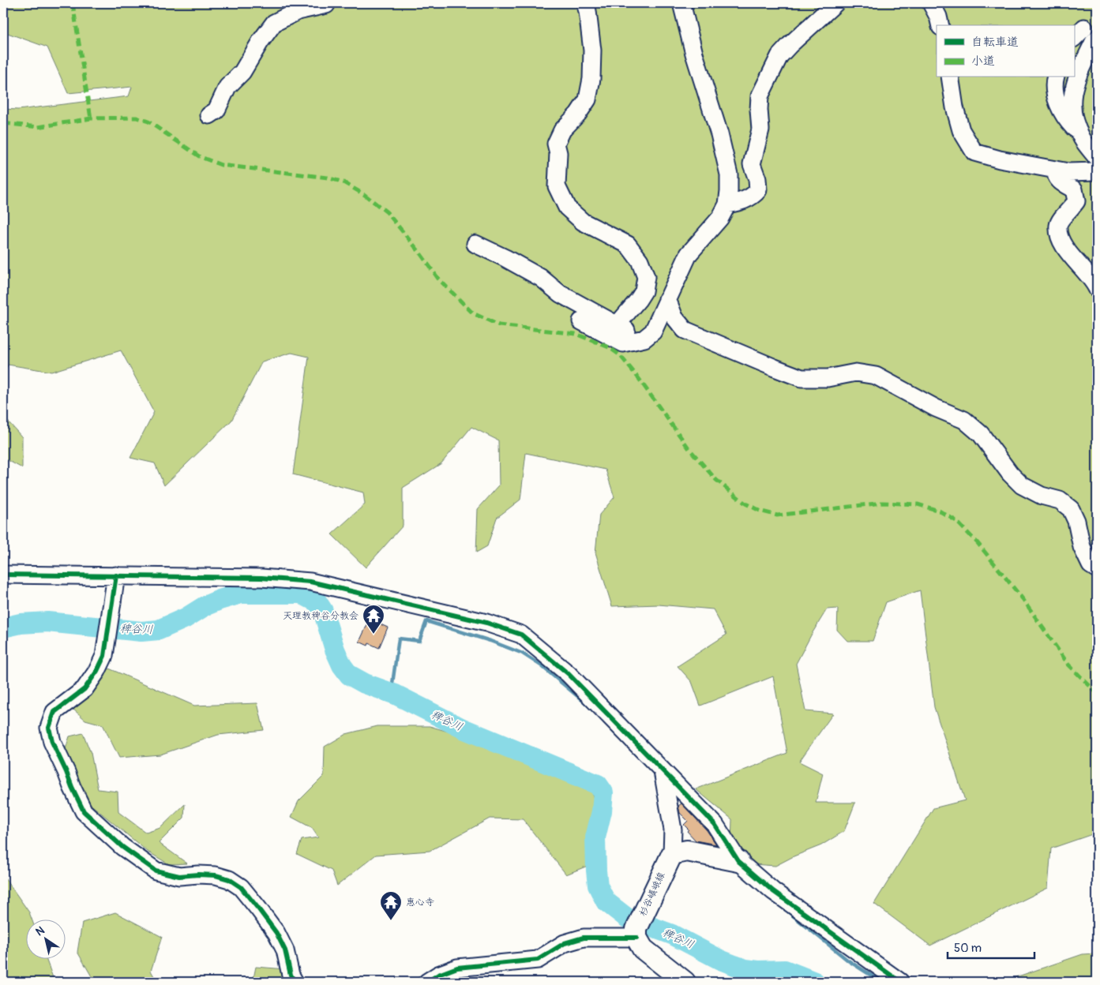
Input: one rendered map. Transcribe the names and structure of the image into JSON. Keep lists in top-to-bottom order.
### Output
{
  "streets": {
    "main road": ["杉谷嶬峨線"]
  },
  "water": ["稗谷川"],
  "places": {
    "temple": ["天理教稗谷分教会", "惠心寺"]
  },
  "legend": ["自転車道", "小道"],
  "scale_bar": "50 m",
  "north": "top left"
}
